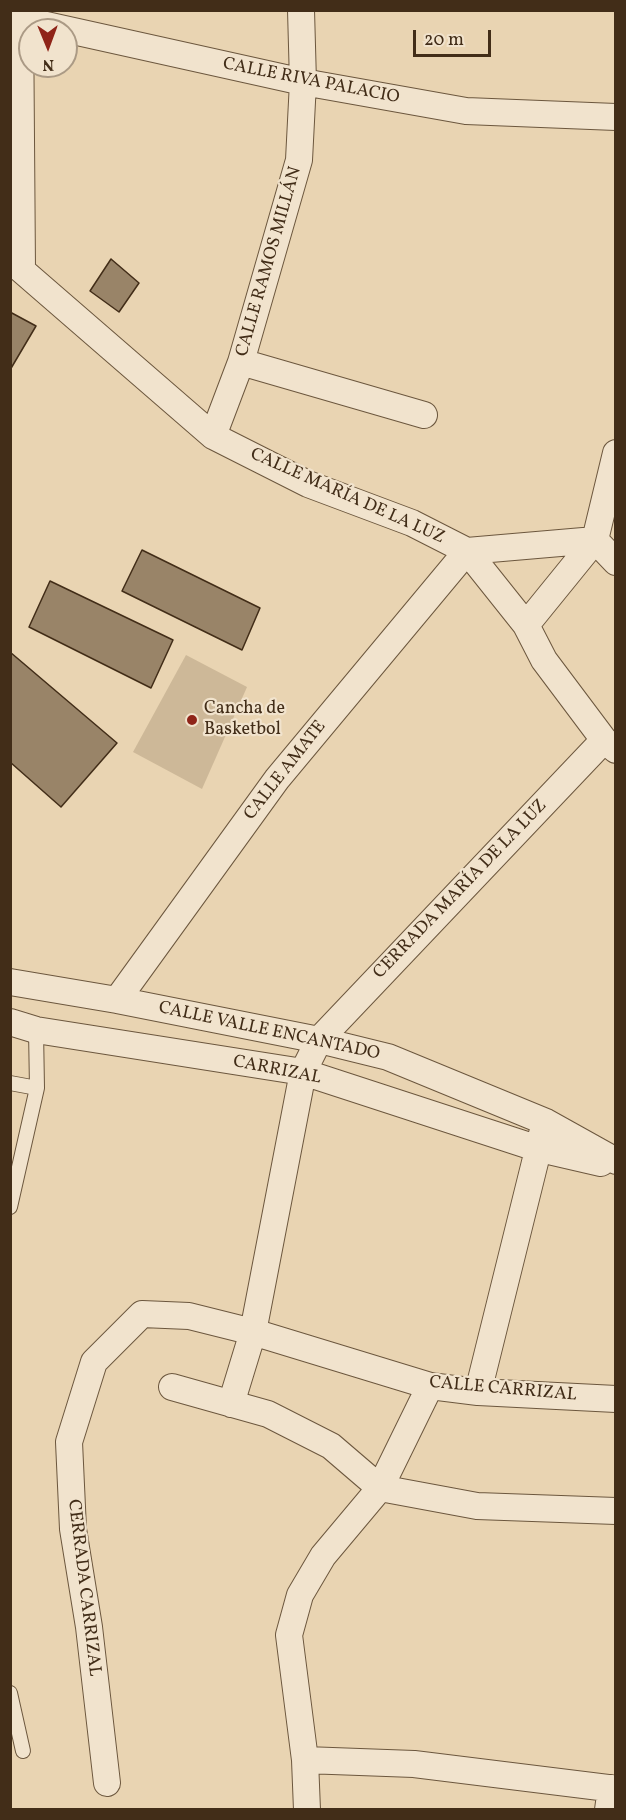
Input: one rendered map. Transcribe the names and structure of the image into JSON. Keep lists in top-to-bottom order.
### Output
{
  "streets": {
    "street": [
      "CALLE RIVA PALACIO",
      "CALLE RAMOS MILLÁN",
      "CALLE MARÍA DE LA LUZ",
      "CALLE AMATE",
      "CERRADA MARÍA DE LA LUZ",
      "CALLE VALLE ENCANTADO",
      "CARRIZAL",
      "CALLE CARRIZAL",
      "CERRADA CARRIZAL"
    ]
  },
  "crossings": [
    ["CALLE RIVA PALACIO", "CALLE RAMOS MILLÁN"],
    ["CALLE RAMOS MILLÁN", "CALLE MARÍA DE LA LUZ"],
    ["CALLE MARÍA DE LA LUZ", "CALLE AMATE"],
    ["CALLE MARÍA DE LA LUZ", "CERRADA MARÍA DE LA LUZ"],
    ["CALLE AMATE", "CALLE VALLE ENCANTADO"],
    ["CERRADA MARÍA DE LA LUZ", "CALLE VALLE ENCANTADO"],
    ["CALLE CARRIZAL", "CERRADA CARRIZAL"]
  ],
  "places": ["Cancha de Basketbol"],
  "scale_bar": "20 m",
  "north": "bottom"
}
